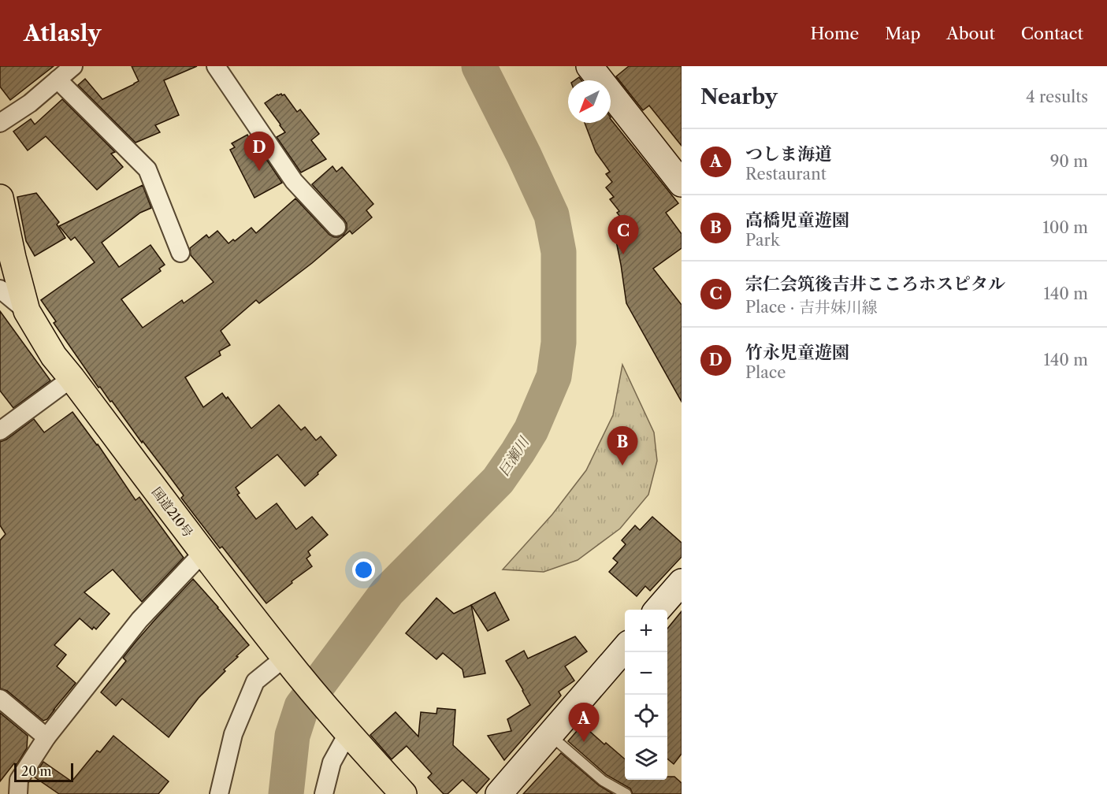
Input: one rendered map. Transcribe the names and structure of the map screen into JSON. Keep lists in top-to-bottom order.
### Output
{
  "streets": {
    "highway": ["国道210号"]
  },
  "water": ["巨瀬川"],
  "scale_bar": "20 m",
  "north": "bottom left",
  "page": {
    "header": "Atlasly",
    "nav": [
      "Home",
      "Map",
      "About",
      "Contact"
    ],
    "heading": ["Nearby", "4 results"],
    "list": [
      {
        "mark": "A",
        "name": "つしま海道",
        "note": "Restaurant",
        "value": "90 m"
      },
      {
        "mark": "B",
        "name": "高橋児童遊園",
        "note": "Park",
        "value": "100 m"
      },
      {
        "mark": "C",
        "name": "宗仁会筑後吉井こころホスピタル",
        "note": "Place · 吉井妹川線",
        "value": "140 m"
      },
      {
        "mark": "D",
        "name": "竹永児童遊園",
        "note": "Place",
        "value": "140 m"
      }
    ],
    "pins": [
      "D",
      "C",
      "B",
      "A"
    ],
    "map_buttons": ["+", "−"],
    "scale": "20 m"
  }
}
